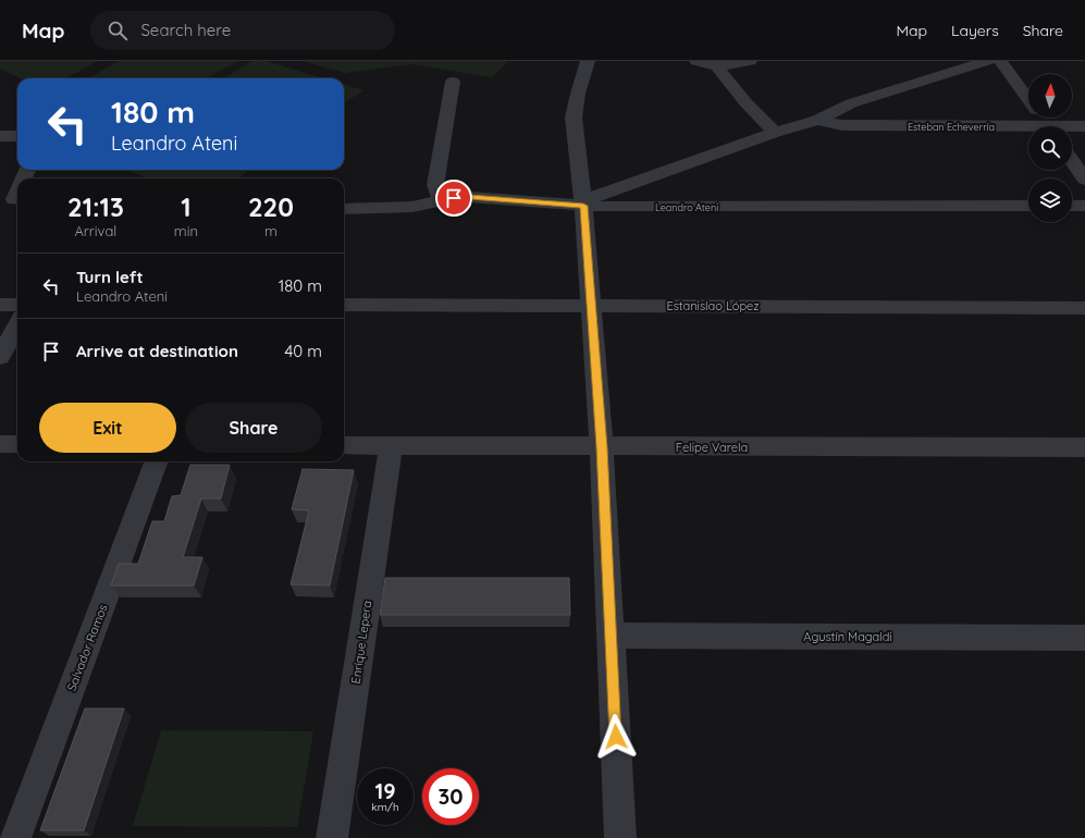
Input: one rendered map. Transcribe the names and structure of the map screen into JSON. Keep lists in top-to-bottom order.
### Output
{
  "streets": {
    "street": [
      "Esteban Echeverría",
      "Leandro Ateni",
      "Estanislao López",
      "Felipe Varela",
      "Agustín Magaldi",
      "Enrique Lepera",
      "Salvador Ramos"
    ]
  },
  "crossings": [
    ["Felipe Varela", "Enrique Lepera"]
  ],
  "north": "top",
  "page": {
    "header": "Map",
    "search": "Search here",
    "nav": ["Map", "Layers", "Share"],
    "turn": ["180 m", "Leandro Ateni"],
    "eta": [
      "21:13",
      "Arrival",
      "1",
      "min",
      "220",
      "m"
    ],
    "list": [
      {
        "name": "Turn left",
        "note": "Leandro Ateni",
        "value": "180 m"
      },
      {
        "name": "Arrive at destination",
        "value": "40 m"
      }
    ],
    "buttons": ["Exit", "Share"],
    "speed": "19 km/h",
    "limit": "30"
  }
}
